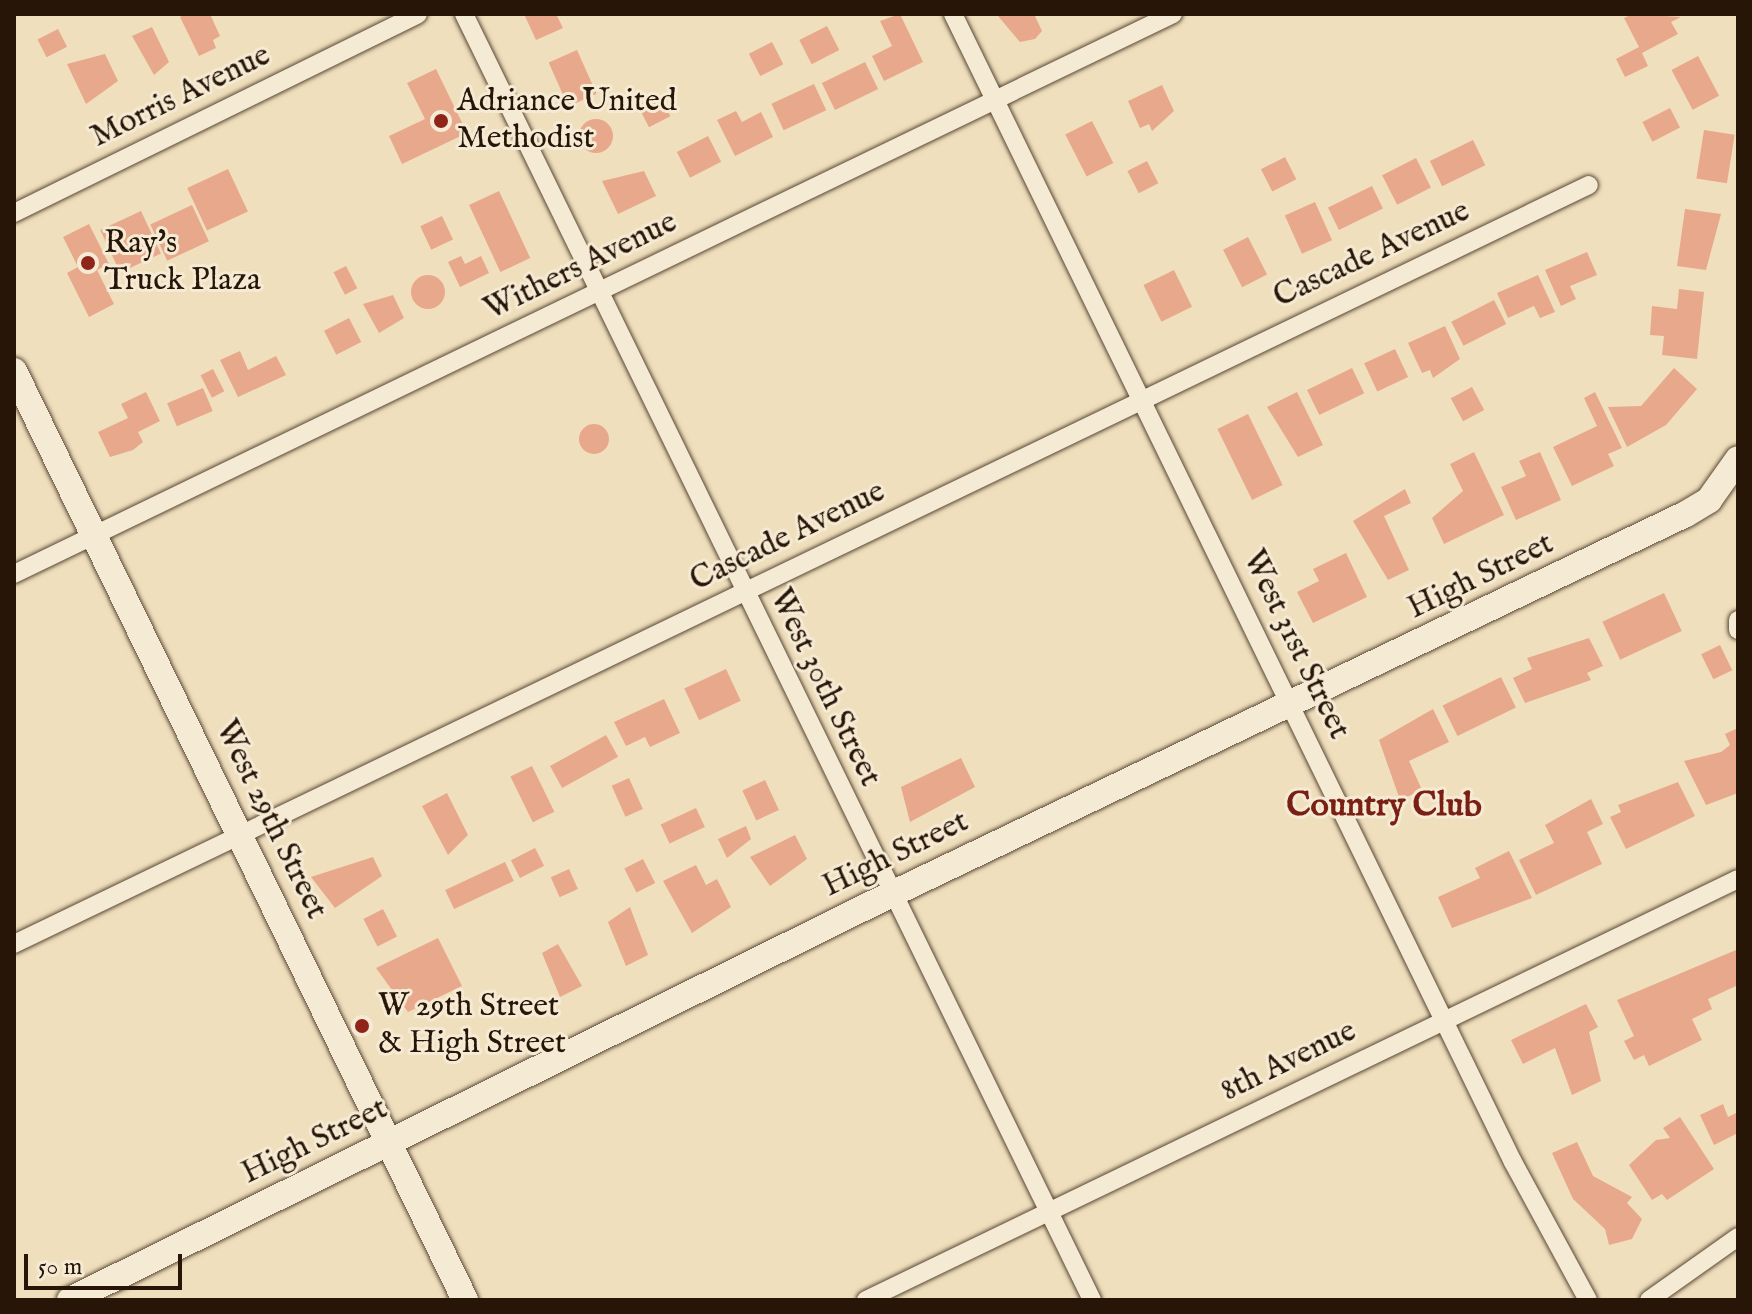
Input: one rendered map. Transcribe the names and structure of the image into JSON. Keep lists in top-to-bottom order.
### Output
{
  "streets": {
    "street": [
      "Morris Avenue",
      "Cascade Avenue",
      "Withers Avenue",
      "High Street",
      "West 31st Street",
      "West 30th Street",
      "West 29th Street",
      "8th Avenue"
    ]
  },
  "crossings": [
    ["Cascade Avenue", "West 31st Street"],
    ["Cascade Avenue", "West 30th Street"],
    ["Cascade Avenue", "West 29th Street"],
    ["Withers Avenue", "West 31st Street"],
    ["Withers Avenue", "West 30th Street"],
    ["Withers Avenue", "West 29th Street"],
    ["High Street", "West 31st Street"],
    ["High Street", "West 30th Street"],
    ["High Street", "West 29th Street"],
    ["West 31st Street", "8th Avenue"],
    ["West 30th Street", "8th Avenue"]
  ],
  "districts": ["Country Club"],
  "places": ["Adriance United Methodist", "Ray's Truck Plaza", "W 29th Street & High Street"],
  "scale_bar": "50 m"
}
